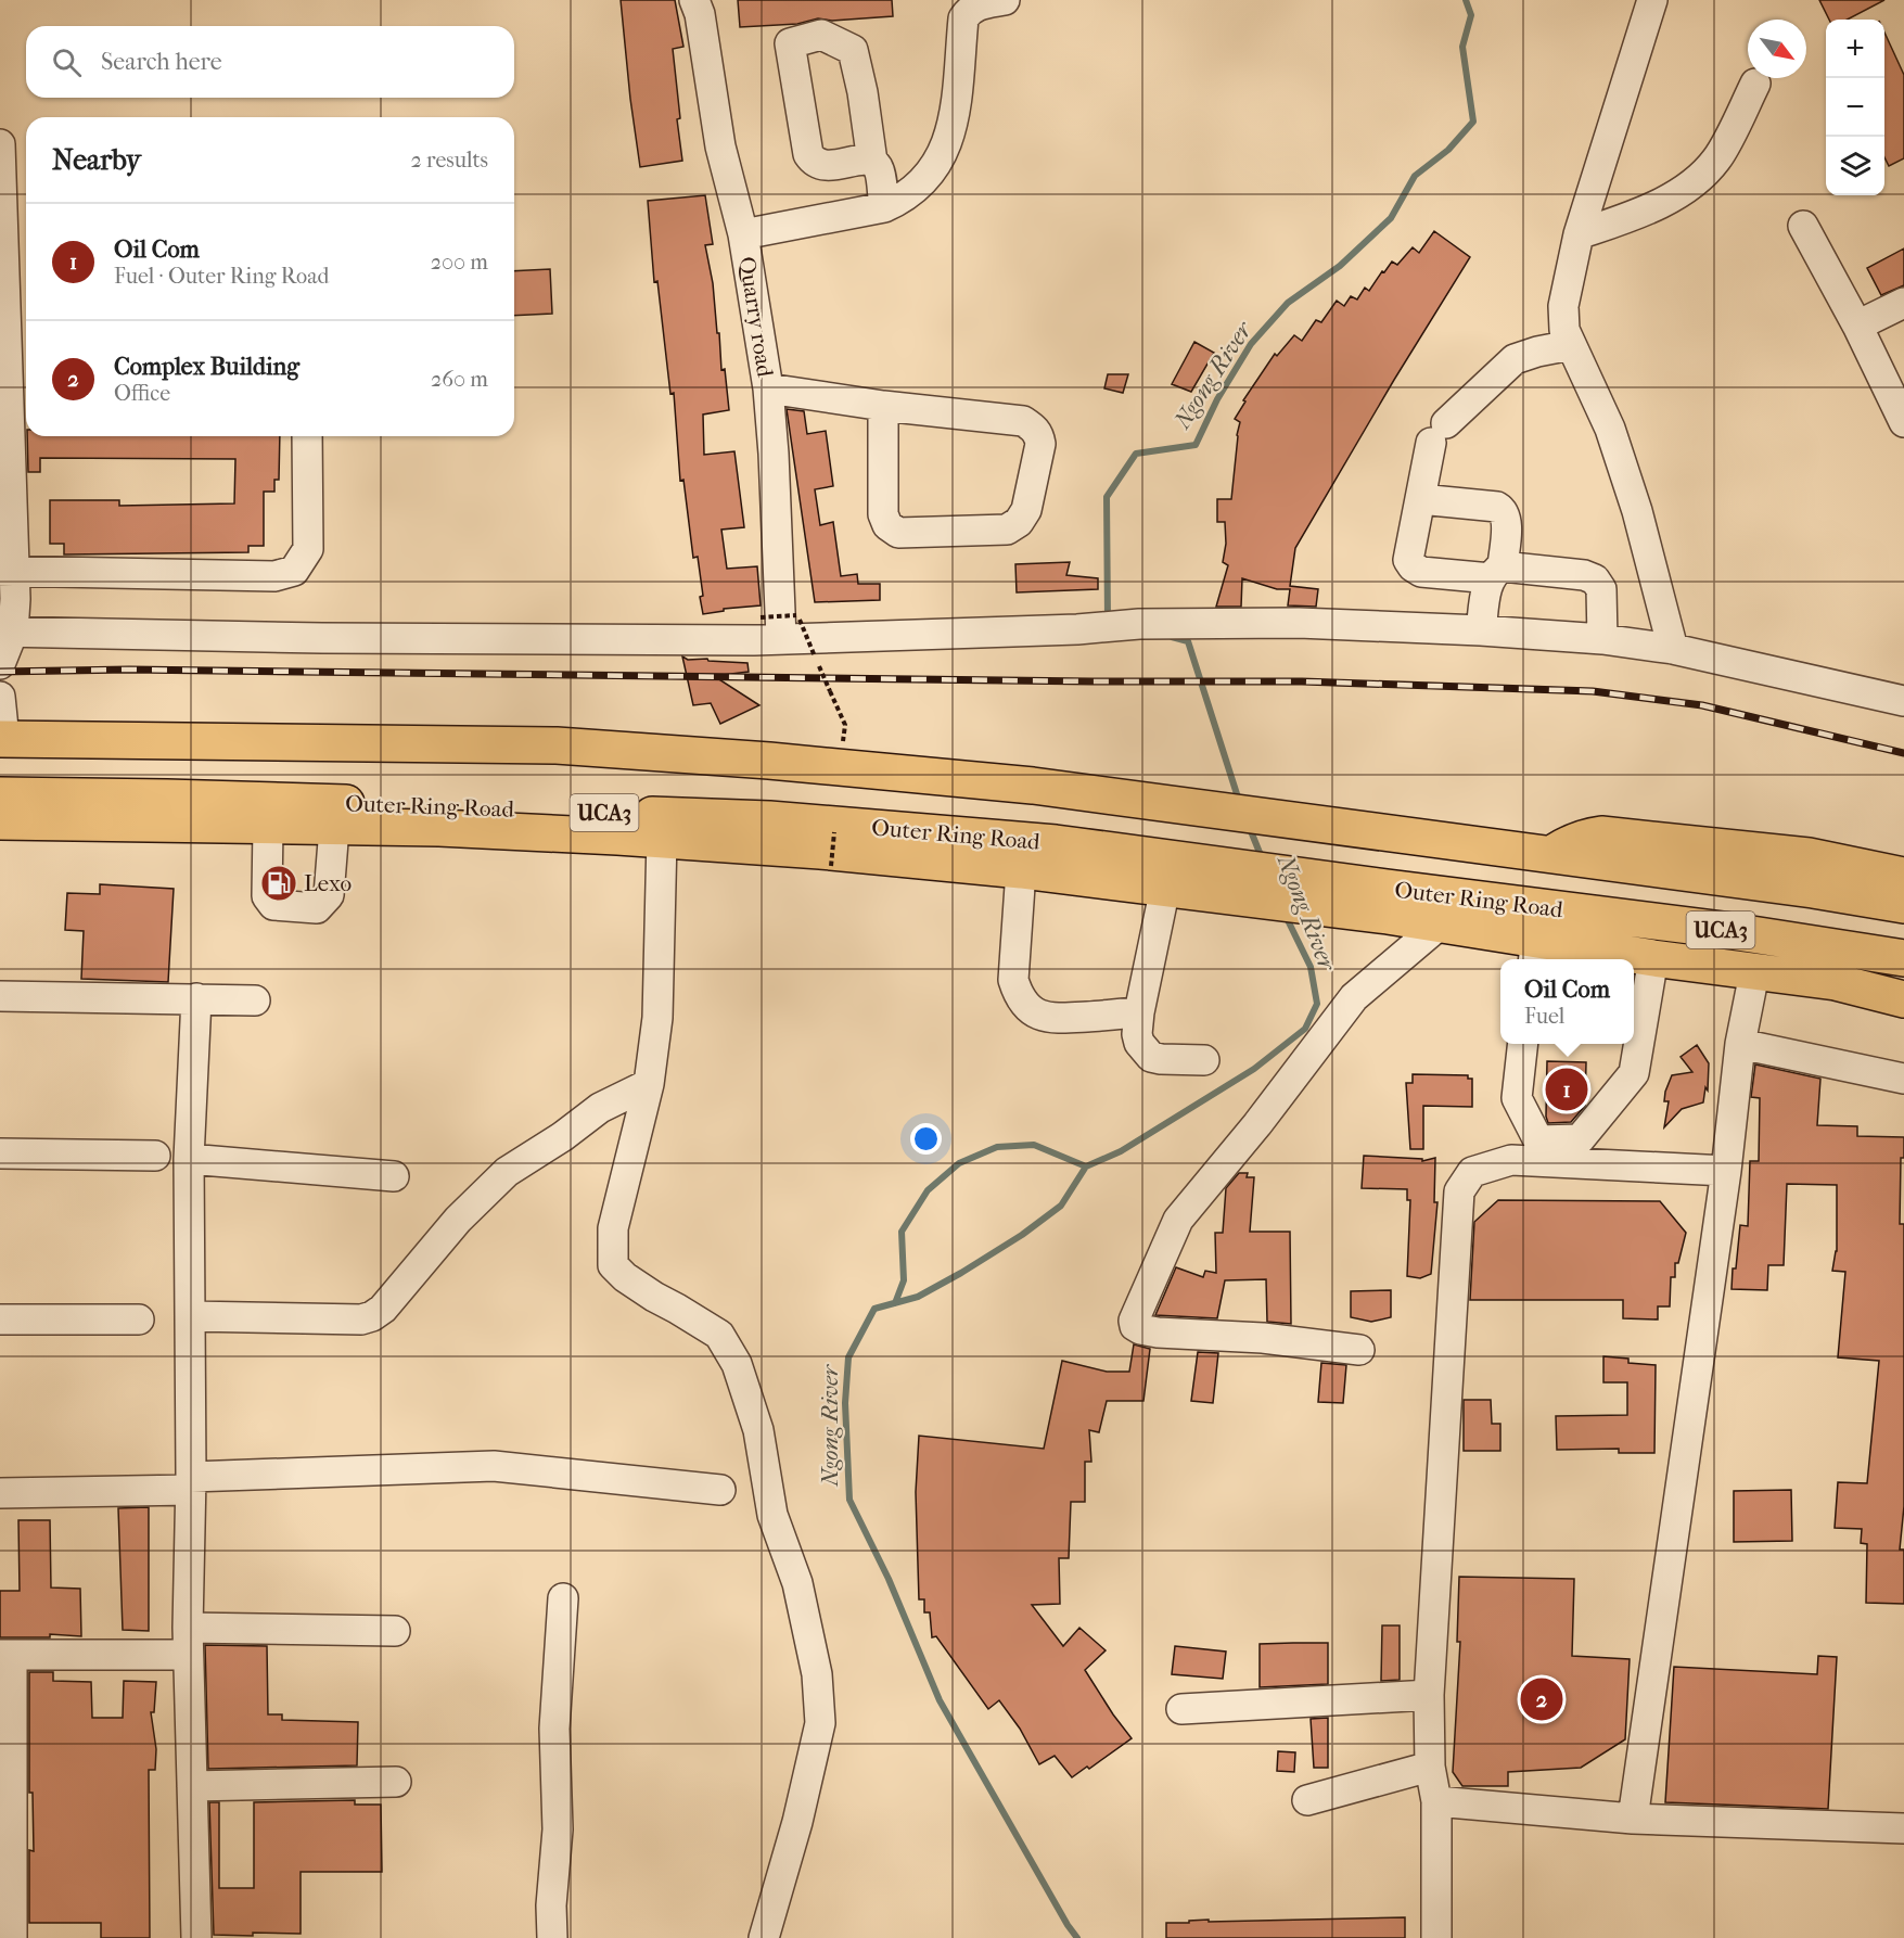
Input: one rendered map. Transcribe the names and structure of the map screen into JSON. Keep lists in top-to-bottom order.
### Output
{
  "streets": {
    "main road": ["Outer Ring Road", "UCA3"],
    "street": ["Quarry road"]
  },
  "crossings": [
    ["Outer Ring Road", "UCA3"]
  ],
  "water": ["Ngong River"],
  "places": {
    "fuel station": ["Lexo"]
  },
  "north": "bottom right",
  "page": {
    "map_buttons": ["+", "−"],
    "search": "Search here",
    "heading": ["Nearby", "2 results"],
    "list": [
      {
        "mark": "1",
        "name": "Oil Com",
        "note": "Fuel · Outer Ring Road",
        "value": "200 m"
      },
      {
        "mark": "2",
        "name": "Complex Building",
        "note": "Office",
        "value": "260 m"
      }
    ],
    "popup": ["Oil Com", "Fuel"],
    "pins": ["1", "2"]
  }
}
